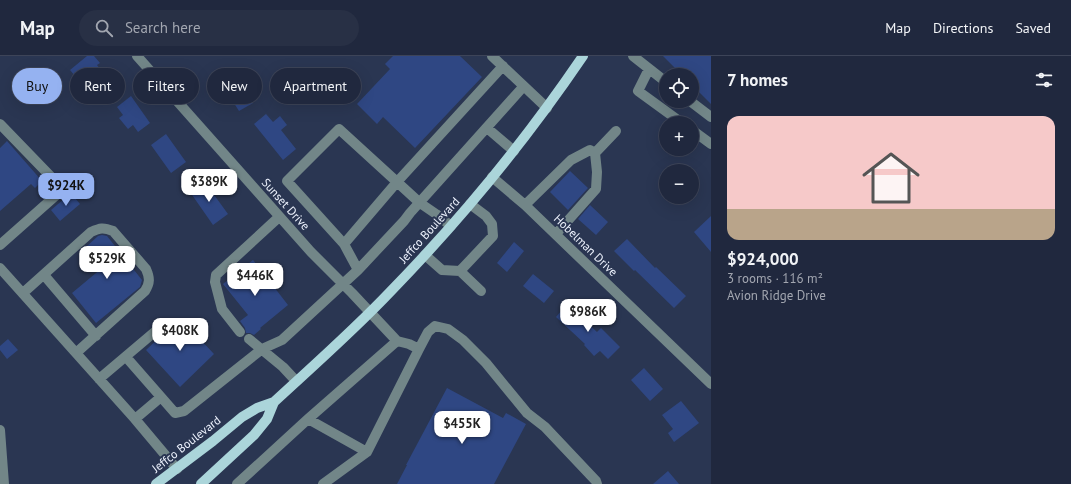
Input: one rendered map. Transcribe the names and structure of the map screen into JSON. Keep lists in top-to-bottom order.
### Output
{
  "streets": {
    "main road": ["Jeffco Boulevard"],
    "street": ["Sunset Drive", "Hobelman Drive"]
  },
  "crossings": [
    ["Sunset Drive", "Jeffco Boulevard"],
    ["Jeffco Boulevard", "Hobelman Drive"]
  ],
  "page": {
    "header": "Map",
    "search": "Search here",
    "nav": ["Map", "Directions", "Saved"],
    "heading": "7 homes",
    "map_buttons": ["+", "−"],
    "chip": [
      "Buy",
      "Rent",
      "Filters",
      "New",
      "Apartment"
    ],
    "list": [
      {
        "name": "$924,000",
        "note": "3 rooms · 116 m² · Avion Ridge Drive"
      }
    ],
    "price": [
      "$389K",
      "$924K",
      "$529K",
      "$446K",
      "$986K",
      "$408K",
      "$455K"
    ]
  }
}
